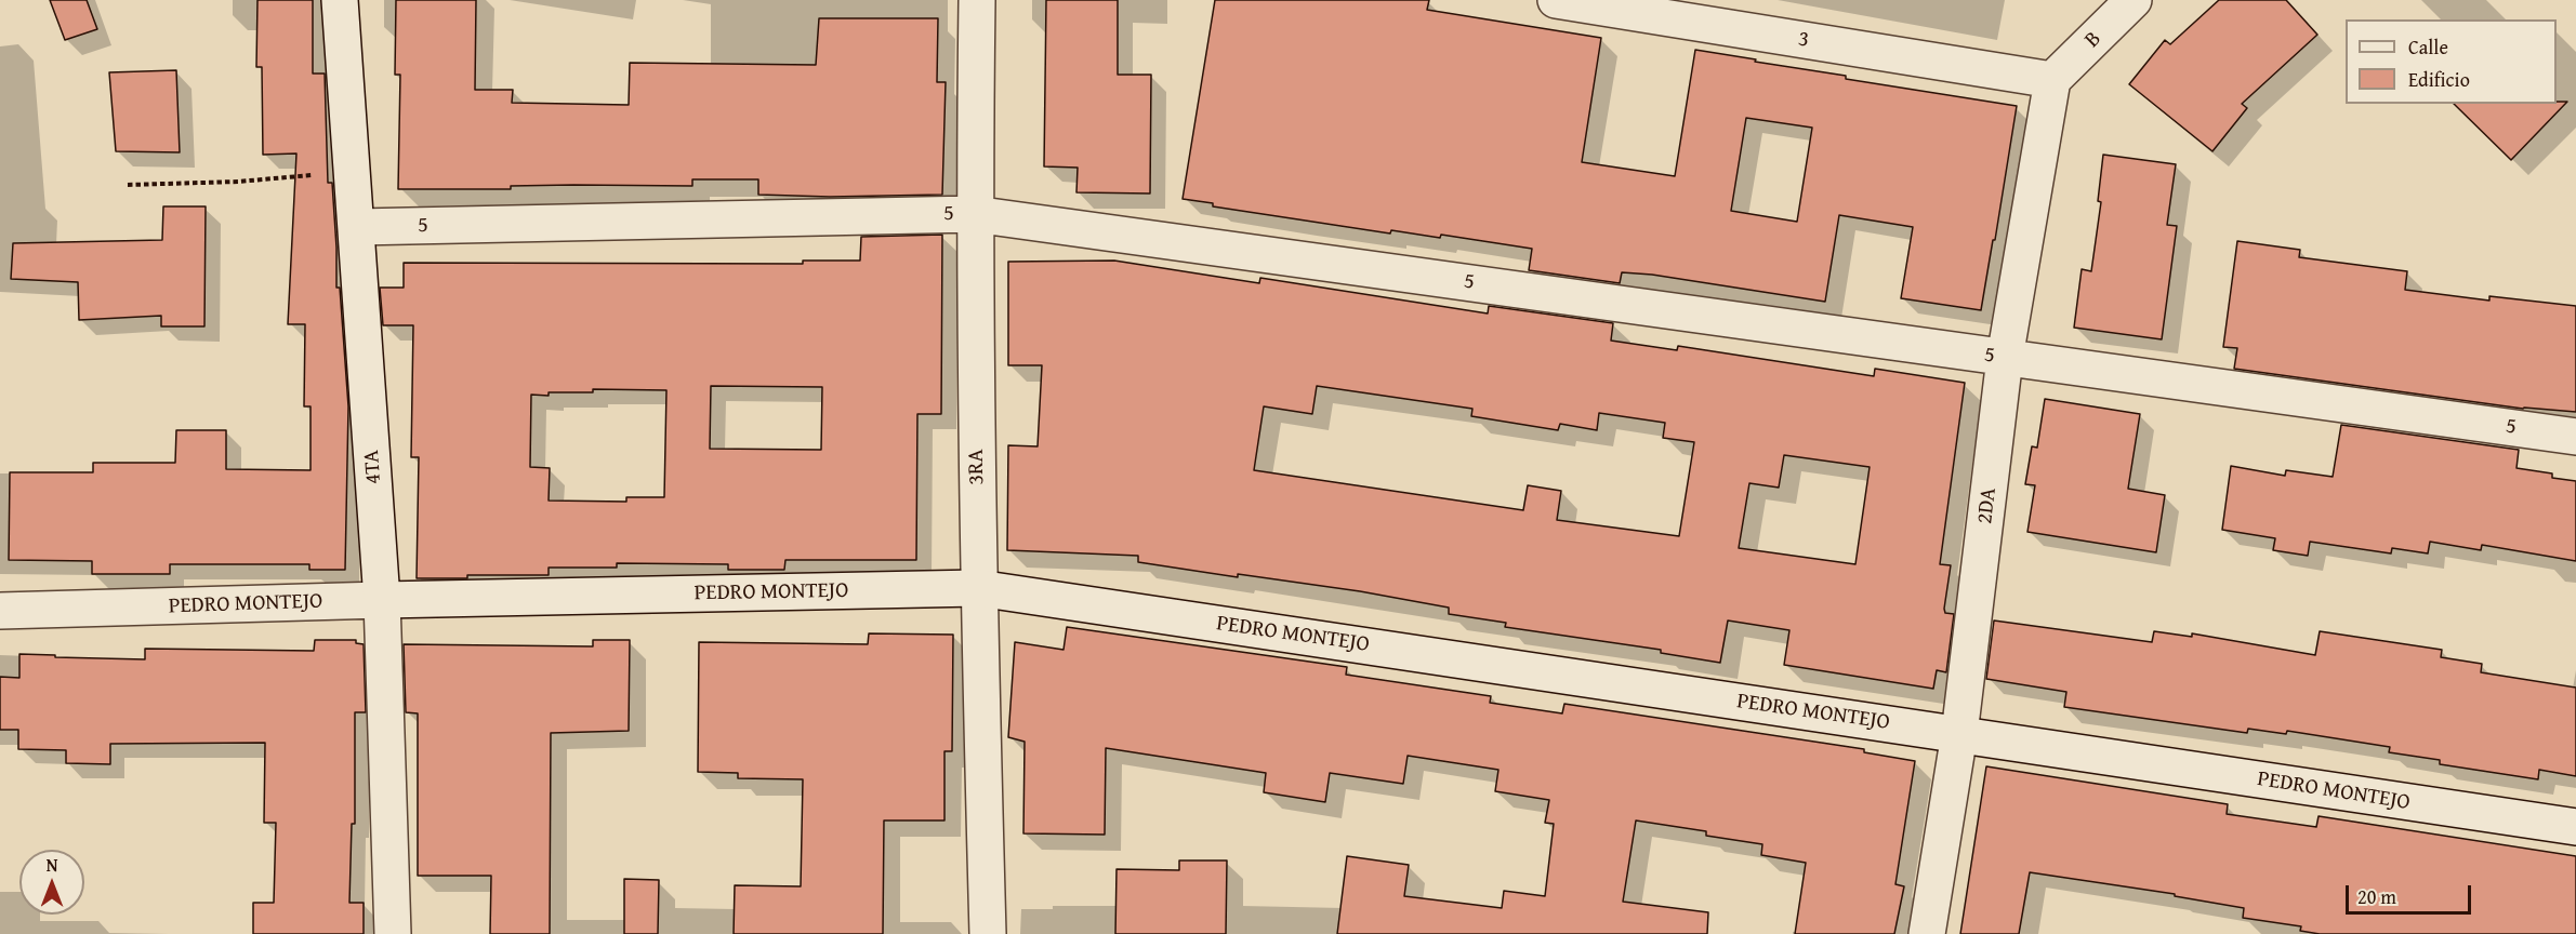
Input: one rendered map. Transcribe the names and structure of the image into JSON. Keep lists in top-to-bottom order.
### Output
{
  "streets": {
    "street": [
      "3",
      "B",
      "5",
      "4TA",
      "3RA",
      "2DA",
      "PEDRO MONTEJO"
    ]
  },
  "crossings": [
    ["3", "B"],
    ["3", "2DA"],
    ["B", "2DA"],
    ["5", "4TA"],
    ["5", "3RA"],
    ["5", "2DA"],
    ["4TA", "PEDRO MONTEJO"],
    ["3RA", "PEDRO MONTEJO"],
    ["2DA", "PEDRO MONTEJO"]
  ],
  "legend": ["Calle", "Edificio"],
  "scale_bar": "20 m",
  "north": "top"
}
